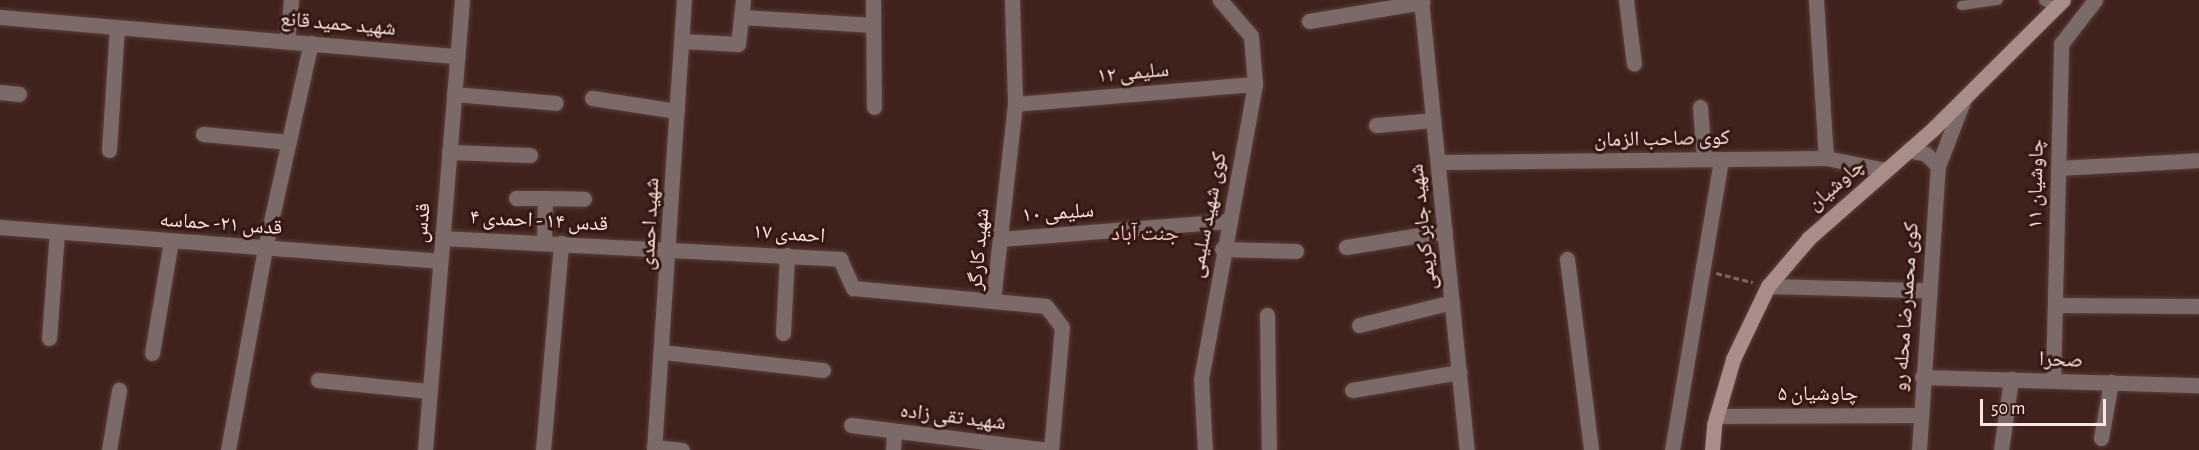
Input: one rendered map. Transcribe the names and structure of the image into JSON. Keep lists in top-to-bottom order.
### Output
{
  "streets": {
    "main road": ["چاوشیان"],
    "street": [
      "شهید حمید قانع",
      "سلیمی ۱۲",
      "کوی صاحب الزمان",
      "چاوشیان ۱۱",
      "سلیمی ۱۰",
      "کوی شهید سلیمی",
      "قدس ۱۴ - احمدی ۴",
      "قدس",
      "قدس ۲۱- حماسه",
      "شهید احمدی",
      "شهید جابر کریمی",
      "احمدی ۱۷",
      "شهید کارگر",
      "کوی محمدرضا محله رو",
      "صحرا",
      "چاوشیان ۵",
      "شهید تقی زاده"
    ]
  },
  "crossings": [
    ["شهید حمید قانع", "قدس"],
    ["سلیمی ۱۲", "کوی شهید سلیمی"],
    ["سلیمی ۱۲", "شهید کارگر"],
    ["کوی صاحب الزمان", "چاوشیان"],
    ["کوی صاحب الزمان", "شهید جابر کریمی"],
    ["چاوشیان ۱۱", "صحرا"],
    ["چاوشیان", "کوی محمدرضا محله رو"],
    ["چاوشیان", "چاوشیان ۵"],
    ["سلیمی ۱۰", "کوی شهید سلیمی"],
    ["سلیمی ۱۰", "شهید کارگر"],
    ["قدس ۱۴ - احمدی ۴", "قدس"],
    ["قدس ۱۴ - احمدی ۴", "شهید احمدی"],
    ["قدس ۱۴ - احمدی ۴", "احمدی ۱۷"],
    ["قدس", "قدس ۲۱- حماسه"],
    ["شهید احمدی", "احمدی ۱۷"],
    ["احمدی ۱۷", "شهید کارگر"],
    ["شهید کارگر", "شهید تقی زاده"],
    ["کوی محمدرضا محله رو", "صحرا"],
    ["کوی محمدرضا محله رو", "چاوشیان ۵"]
  ],
  "districts": ["جنت آباد"],
  "scale_bar": "50 m"
}
